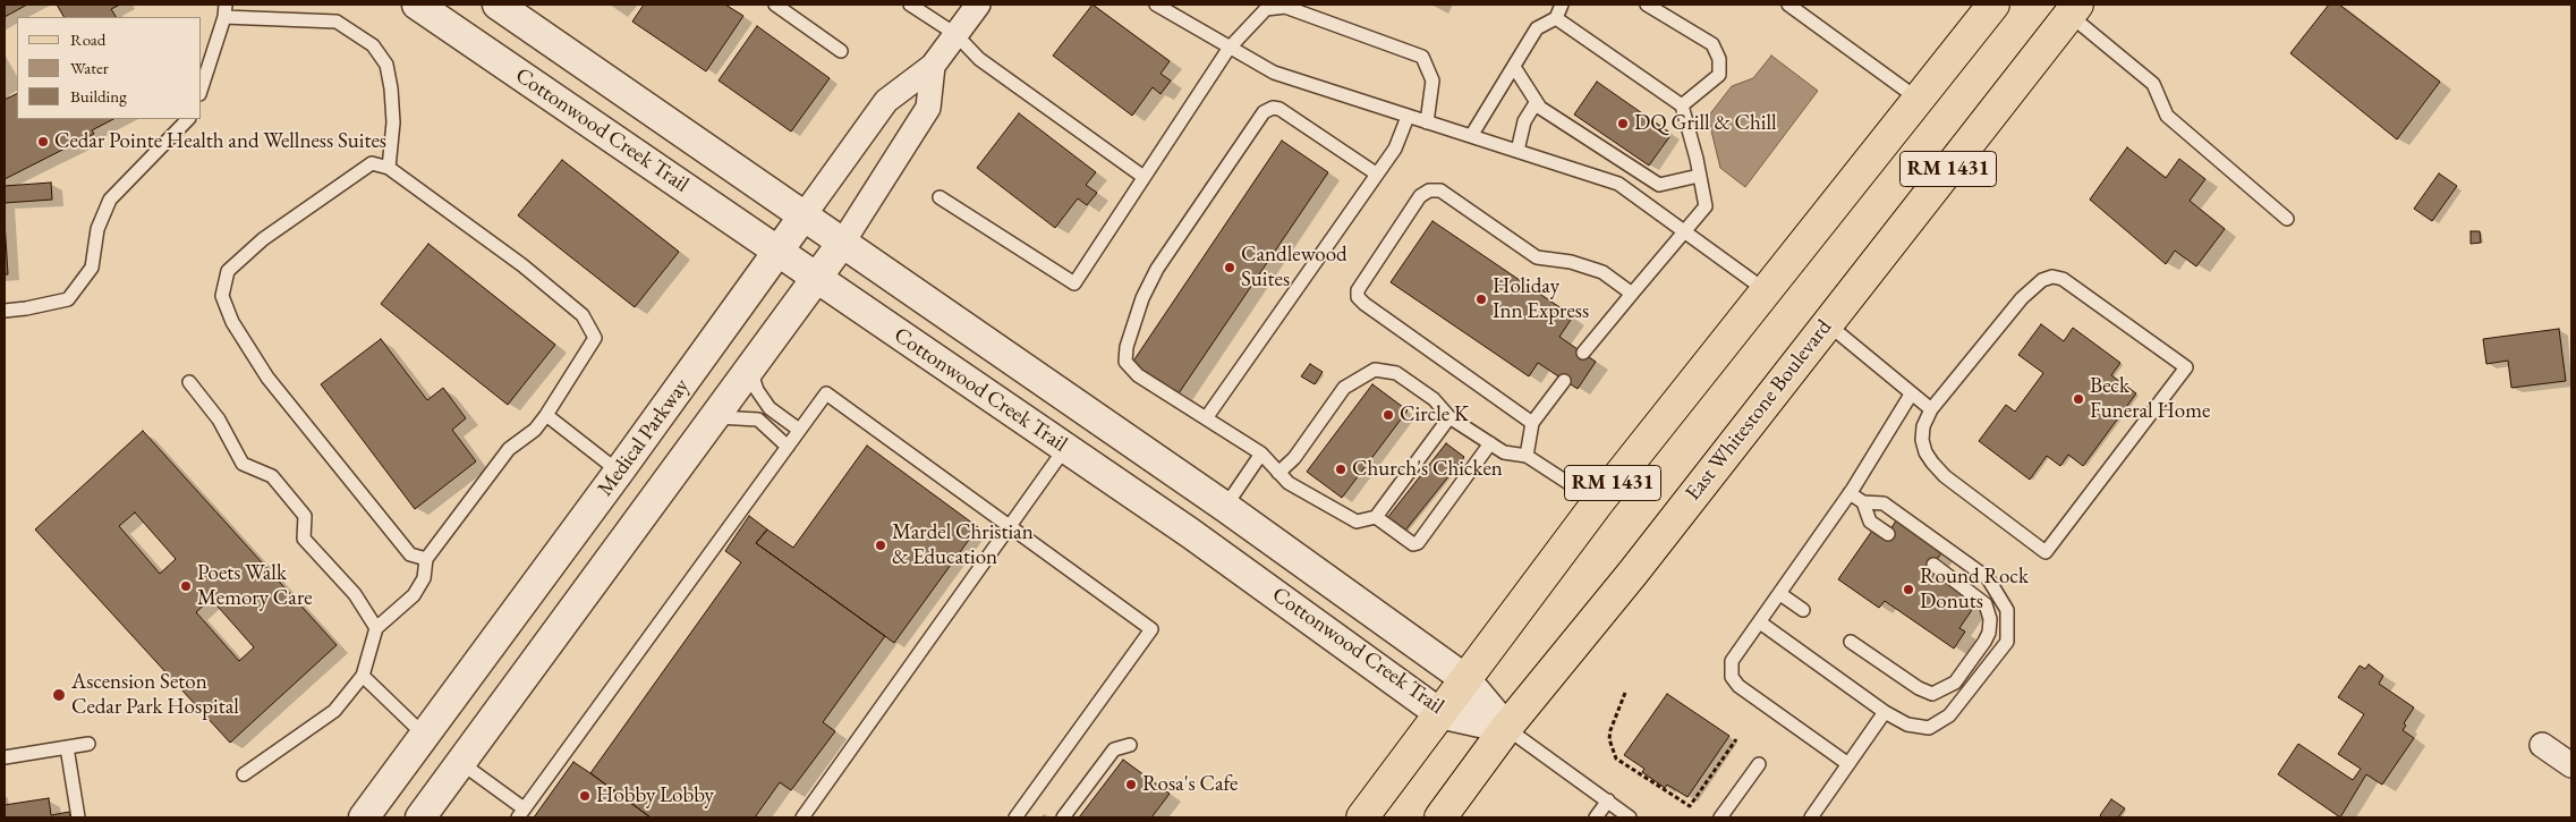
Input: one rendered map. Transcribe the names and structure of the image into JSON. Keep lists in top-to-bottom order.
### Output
{
  "streets": {
    "main road": ["RM 1431", "East Whitestone Boulevard"],
    "street": ["Cottonwood Creek Trail", "Medical Parkway"]
  },
  "crossings": [
    ["Cottonwood Creek Trail", "RM 1431"],
    ["Cottonwood Creek Trail", "East Whitestone Boulevard"],
    ["Cottonwood Creek Trail", "Medical Parkway"]
  ],
  "places": [
    "DQ Grill & Chill",
    "Cedar Pointe Health and Wellness Suites",
    "Candlewood Suites",
    "Holiday Inn Express",
    "Beck Funeral Home",
    "Circle K",
    "Church's Chicken",
    "Mardel Christian & Education",
    "Poets Walk Memory Care",
    "Round Rock Donuts",
    "Ascension Seton Cedar Park Hospital",
    "Rosa's Cafe",
    "Hobby Lobby"
  ],
  "legend": ["Road", "Water", "Building"]
}
